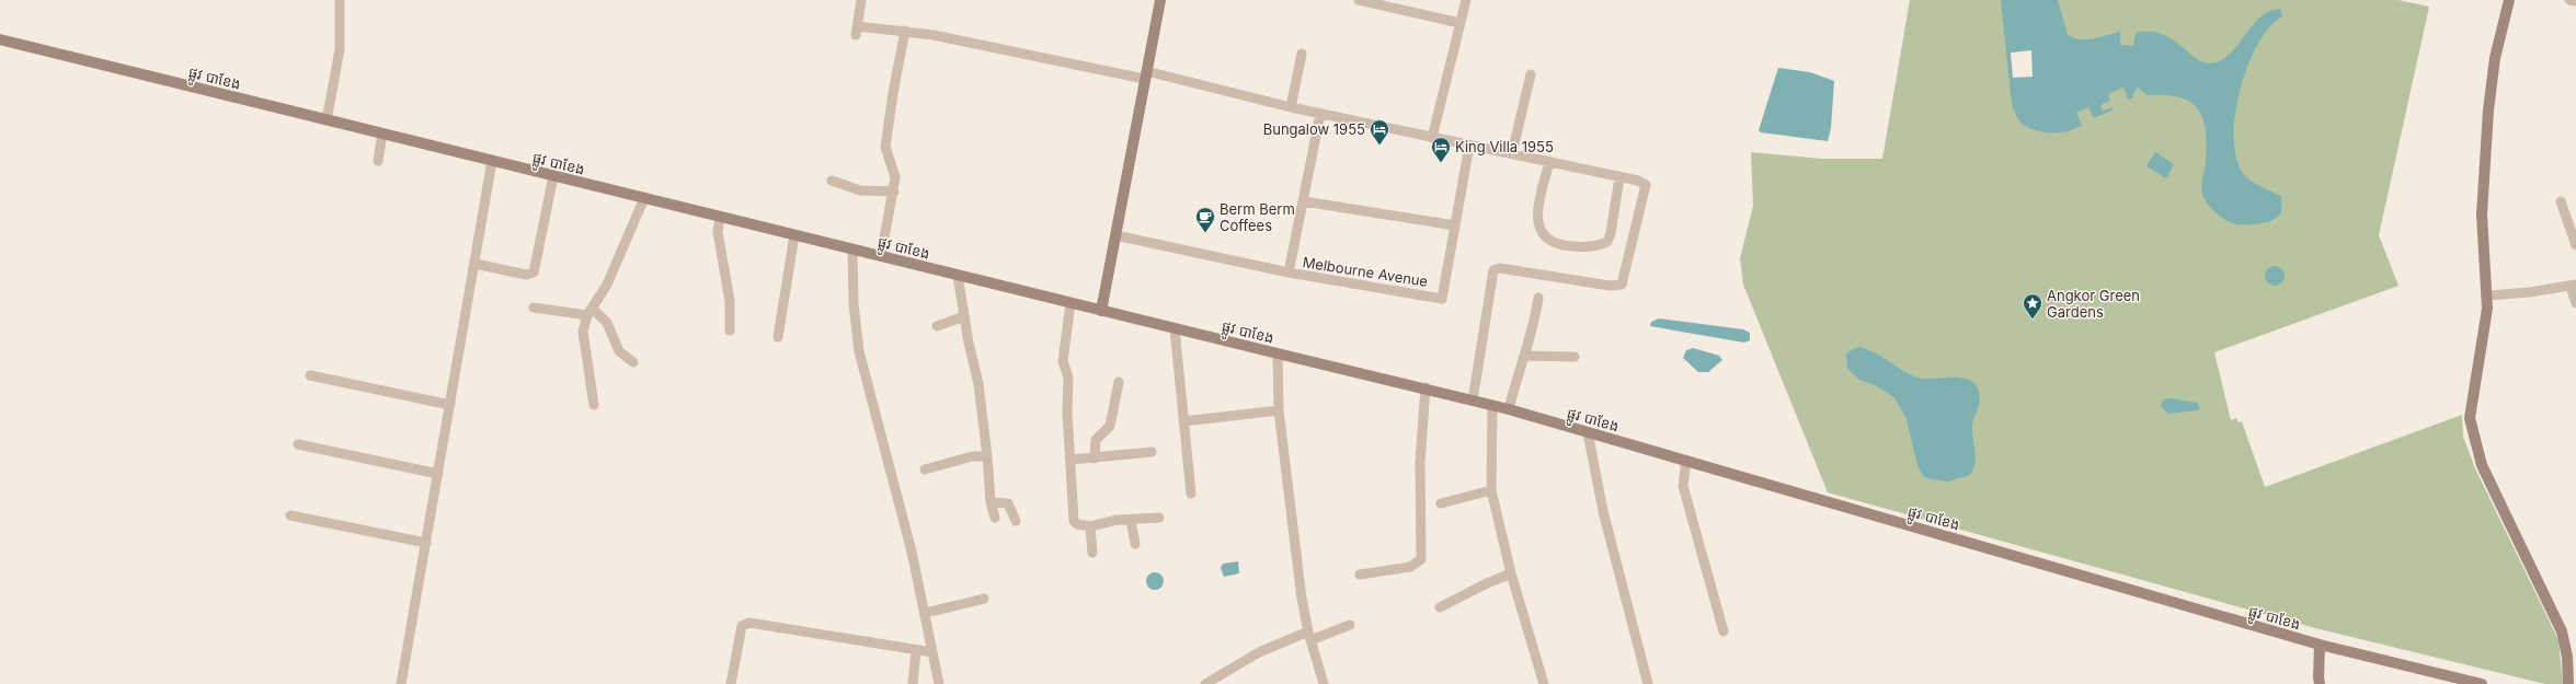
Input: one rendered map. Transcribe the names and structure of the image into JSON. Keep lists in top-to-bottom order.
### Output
{
  "streets": {
    "street": ["ផ្លូវ បាខែង", "Melbourne Avenue"]
  },
  "places": {
    "hotel": ["Bungalow 1955", "King Villa 1955"],
    "cafe": ["Berm Berm Coffees"],
    "place": ["Angkor Green Gardens"]
  }
}
